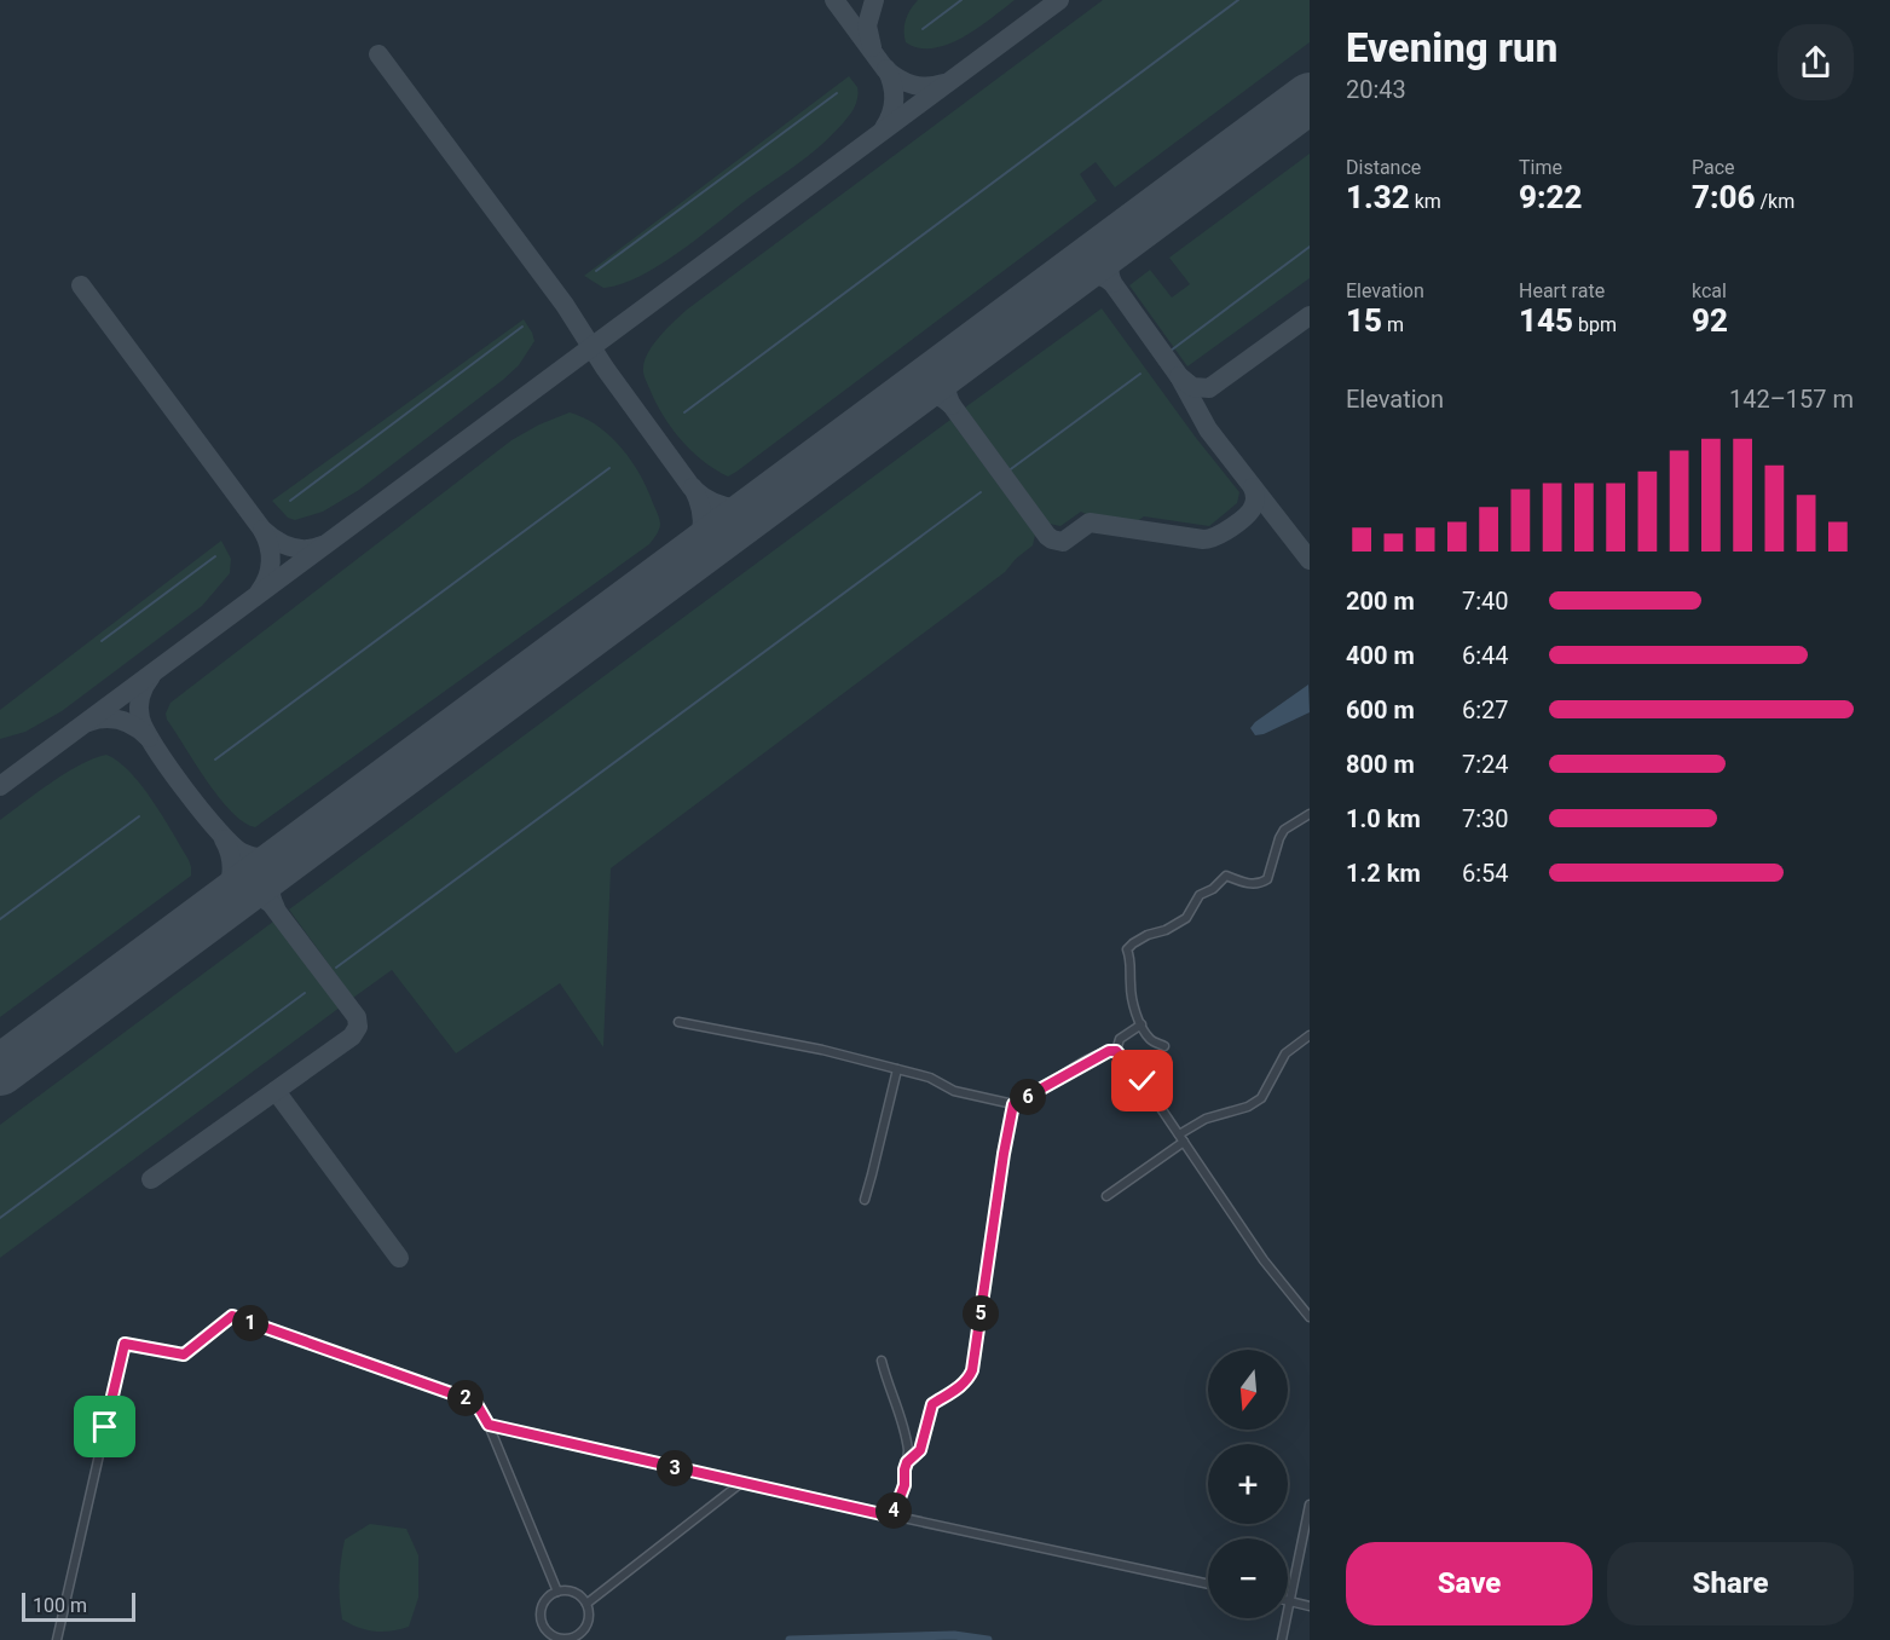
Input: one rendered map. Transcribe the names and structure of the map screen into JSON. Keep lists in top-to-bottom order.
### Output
{
  "scale_bar": "100 m",
  "north": "bottom",
  "page": {
    "heading": ["Evening run", "20:43"],
    "stats": [
      ["Distance", "1.32 km"],
      ["Time", "9:22"],
      ["Pace", "7:06 /km"],
      ["Elevation", "15 m"],
      ["Heart rate", "145 bpm"],
      ["kcal", "92"]
    ],
    "chart": ["Elevation", "142–157 m"],
    "list": [
      {
        "name": "200 m",
        "note": "7:40"
      },
      {
        "name": "400 m",
        "note": "6:44"
      },
      {
        "name": "600 m",
        "note": "6:27"
      },
      {
        "name": "800 m",
        "note": "7:24"
      },
      {
        "name": "1.0 km",
        "note": "7:30"
      },
      {
        "name": "1.2 km",
        "note": "6:54"
      }
    ],
    "pins": [
      "6",
      "5",
      "1",
      "2",
      "3",
      "4"
    ],
    "map_buttons": ["+", "−"],
    "buttons": ["Save", "Share"],
    "scale": "100 m"
  }
}
